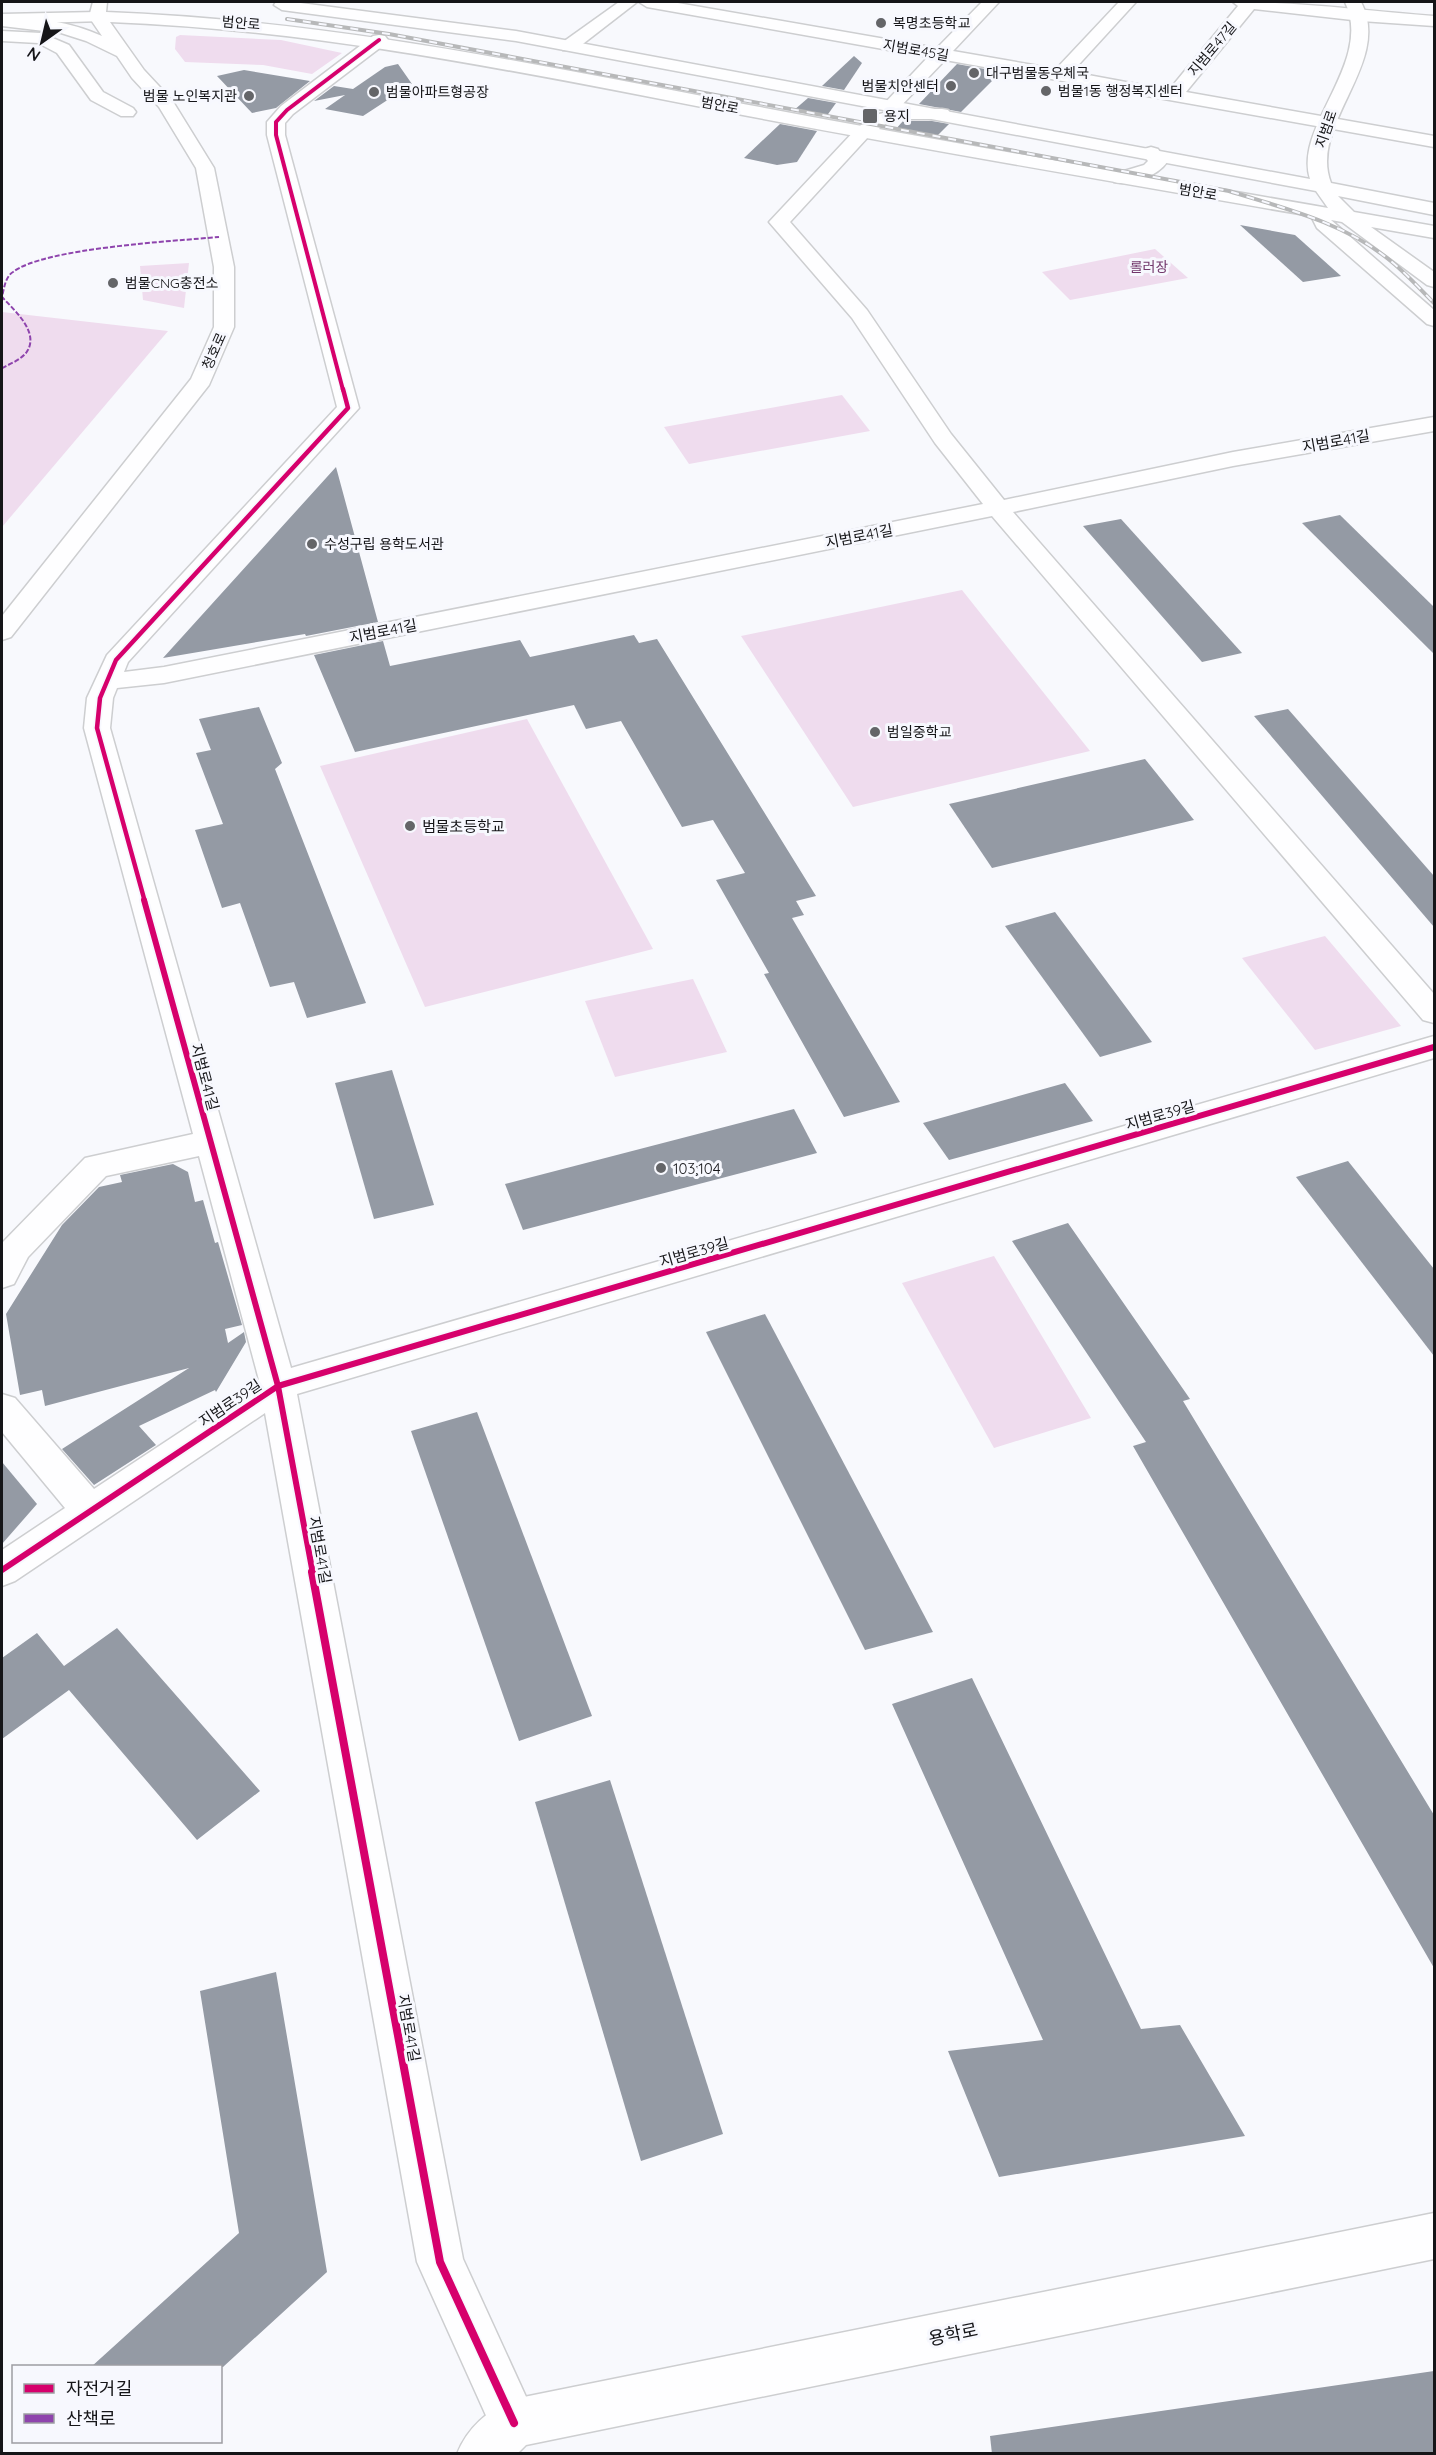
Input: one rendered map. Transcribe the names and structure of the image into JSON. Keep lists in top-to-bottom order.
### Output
{
  "streets": {
    "main road": [
      "범안로",
      "지범로47길",
      "지범로45길",
      "지범로",
      "청호로",
      "지범로41길",
      "지범로39길",
      "용학로"
    ]
  },
  "crossings": [
    ["범안로", "지범로"],
    ["범안로", "청호로"],
    ["지범로47길", "지범로45길"],
    ["지범로47길", "지범로"],
    ["지범로45길", "지범로"],
    ["지범로41길", "지범로39길"],
    ["지범로41길", "용학로"]
  ],
  "parks": ["롤러장"],
  "places": {
    "other": [
      "복명초등학교",
      "대구범물동우체국",
      "범물치안센터",
      "범물1동 행정복지센터",
      "범물아파트형공장",
      "범물 노인복지관",
      "범물CNG충전소",
      "수성구립 용학도서관",
      "범일중학교",
      "범물초등학교",
      "103;104"
    ],
    "transit": ["용지"]
  },
  "legend": ["자전거길", "산책로"],
  "north": "bottom left"
}
